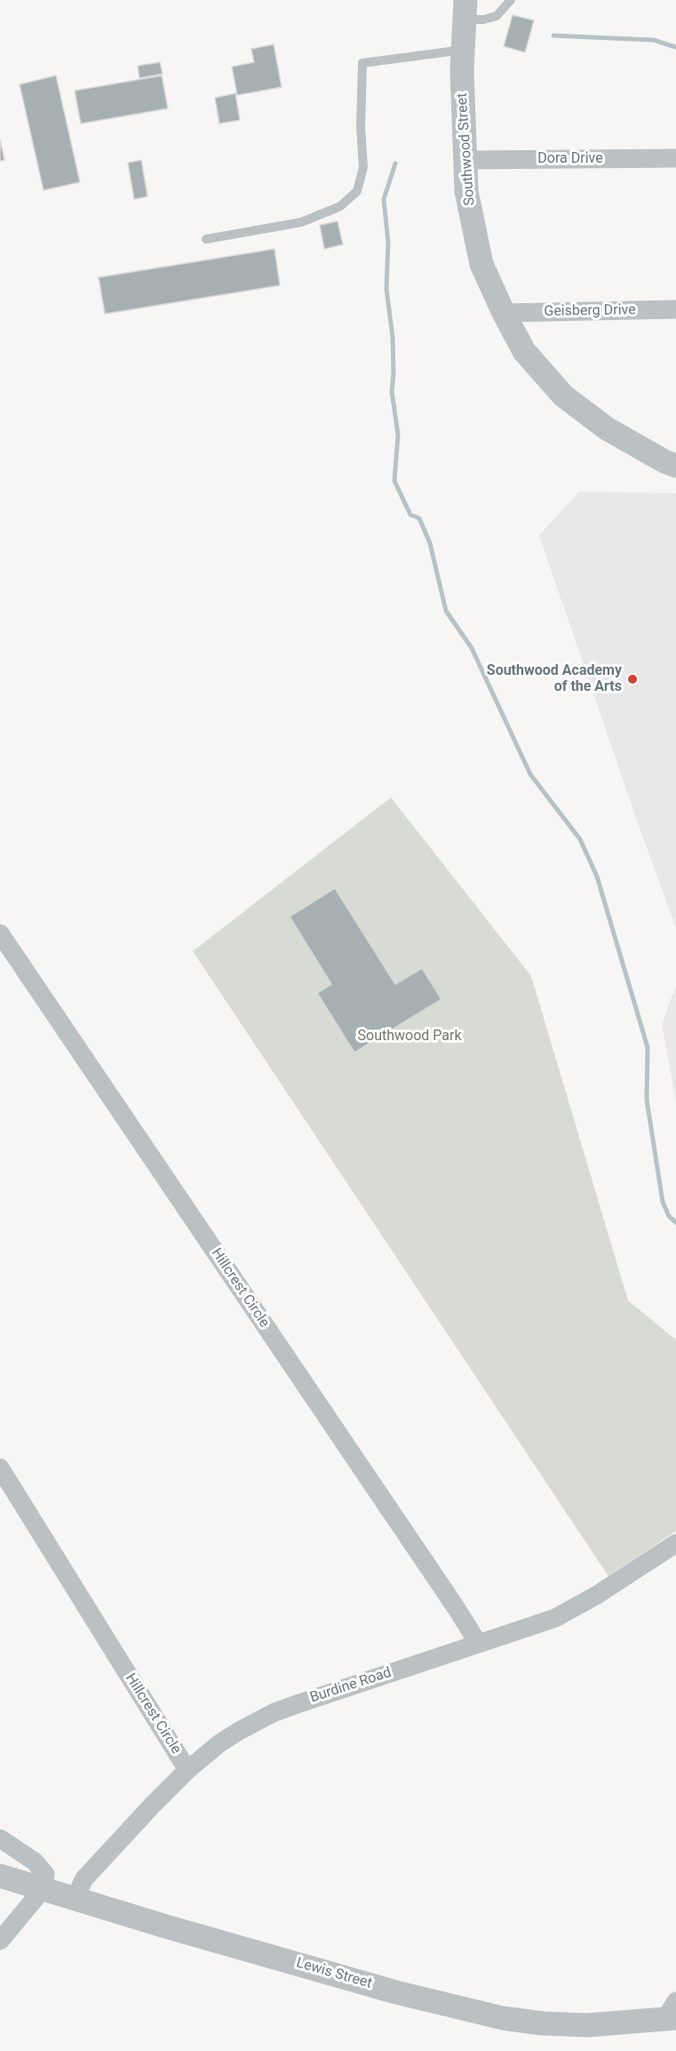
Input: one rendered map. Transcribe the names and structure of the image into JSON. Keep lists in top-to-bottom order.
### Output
{
  "streets": {
    "street": [
      "Southwood Street",
      "Dora Drive",
      "Geisberg Drive",
      "Hillcrest Circle",
      "Burdine Road",
      "Lewis Street"
    ]
  },
  "crossings": [
    ["Southwood Street", "Dora Drive"],
    ["Southwood Street", "Geisberg Drive"],
    ["Hillcrest Circle", "Burdine Road"],
    ["Burdine Road", "Lewis Street"]
  ],
  "parks": ["Southwood Park"],
  "places": ["Southwood Academy of the Arts"]
}
